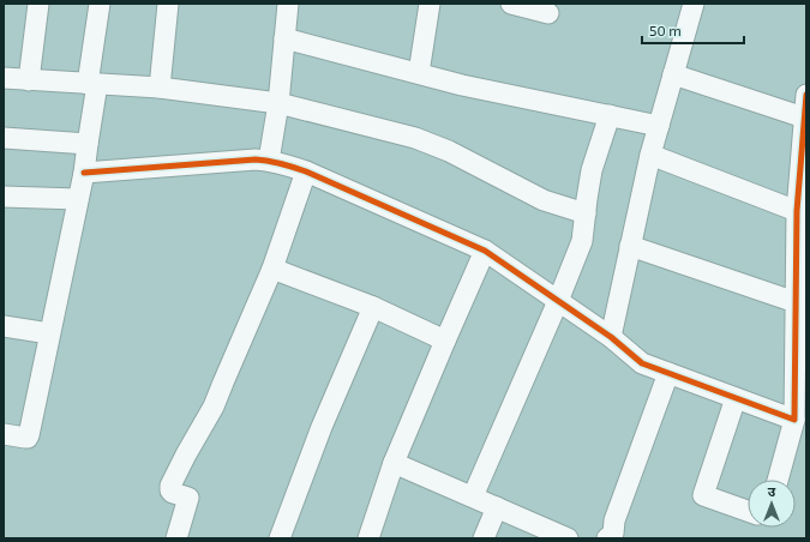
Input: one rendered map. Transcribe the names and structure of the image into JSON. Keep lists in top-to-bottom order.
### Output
{
  "scale_bar": "50 m",
  "north": "top"
}
